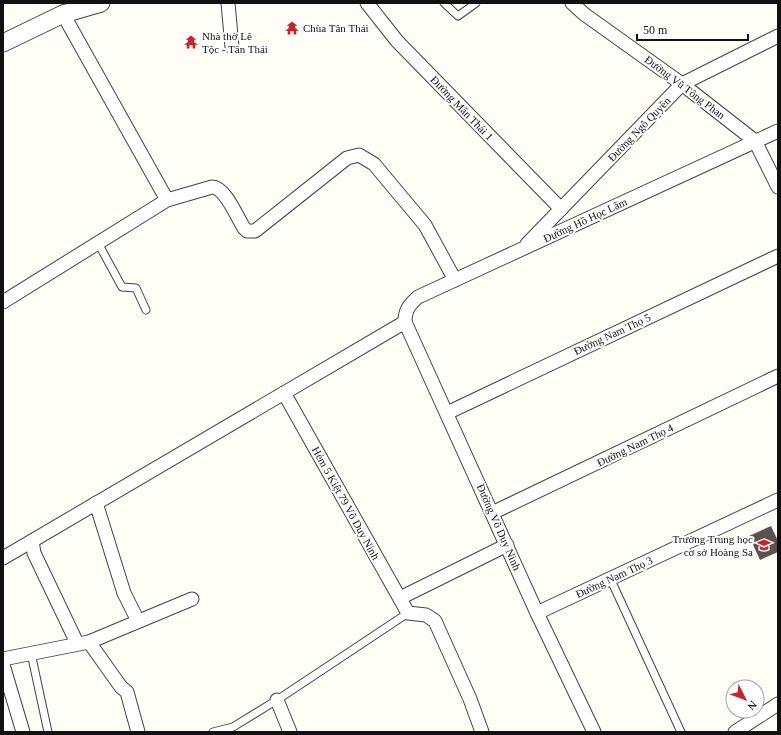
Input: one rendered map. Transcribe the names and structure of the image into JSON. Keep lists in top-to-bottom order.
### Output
{
  "streets": {
    "street": [
      "Đường Vũ Tông Phan",
      "Đường Mân Thái 1",
      "Đường Ngô Quyền",
      "Đường Hồ Học Lãm",
      "Đường Nam Thọ 5",
      "Đường Nam Thọ 4",
      "Hẻm 5 Kiệt 79 Võ Duy Ninh",
      "Đường Võ Duy Ninh",
      "Đường Nam Thọ 3"
    ]
  },
  "crossings": [
    ["Đường Vũ Tông Phan", "Đường Ngô Quyền"],
    ["Đường Vũ Tông Phan", "Đường Hồ Học Lãm"],
    ["Đường Mân Thái 1", "Đường Ngô Quyền"],
    ["Đường Ngô Quyền", "Đường Hồ Học Lãm"],
    ["Đường Hồ Học Lãm", "Đường Võ Duy Ninh"],
    ["Đường Nam Thọ 5", "Đường Võ Duy Ninh"],
    ["Đường Nam Thọ 4", "Đường Võ Duy Ninh"],
    ["Đường Võ Duy Ninh", "Đường Nam Thọ 3"]
  ],
  "places": {
    "temple": ["Chùa Tân Thái", "Nhà thờ Lê Tộc - Tân Thái"],
    "school or university": ["Trường Trung học cơ sở Hoàng Sa"]
  },
  "scale_bar": "50 m",
  "north": "bottom right"
}
